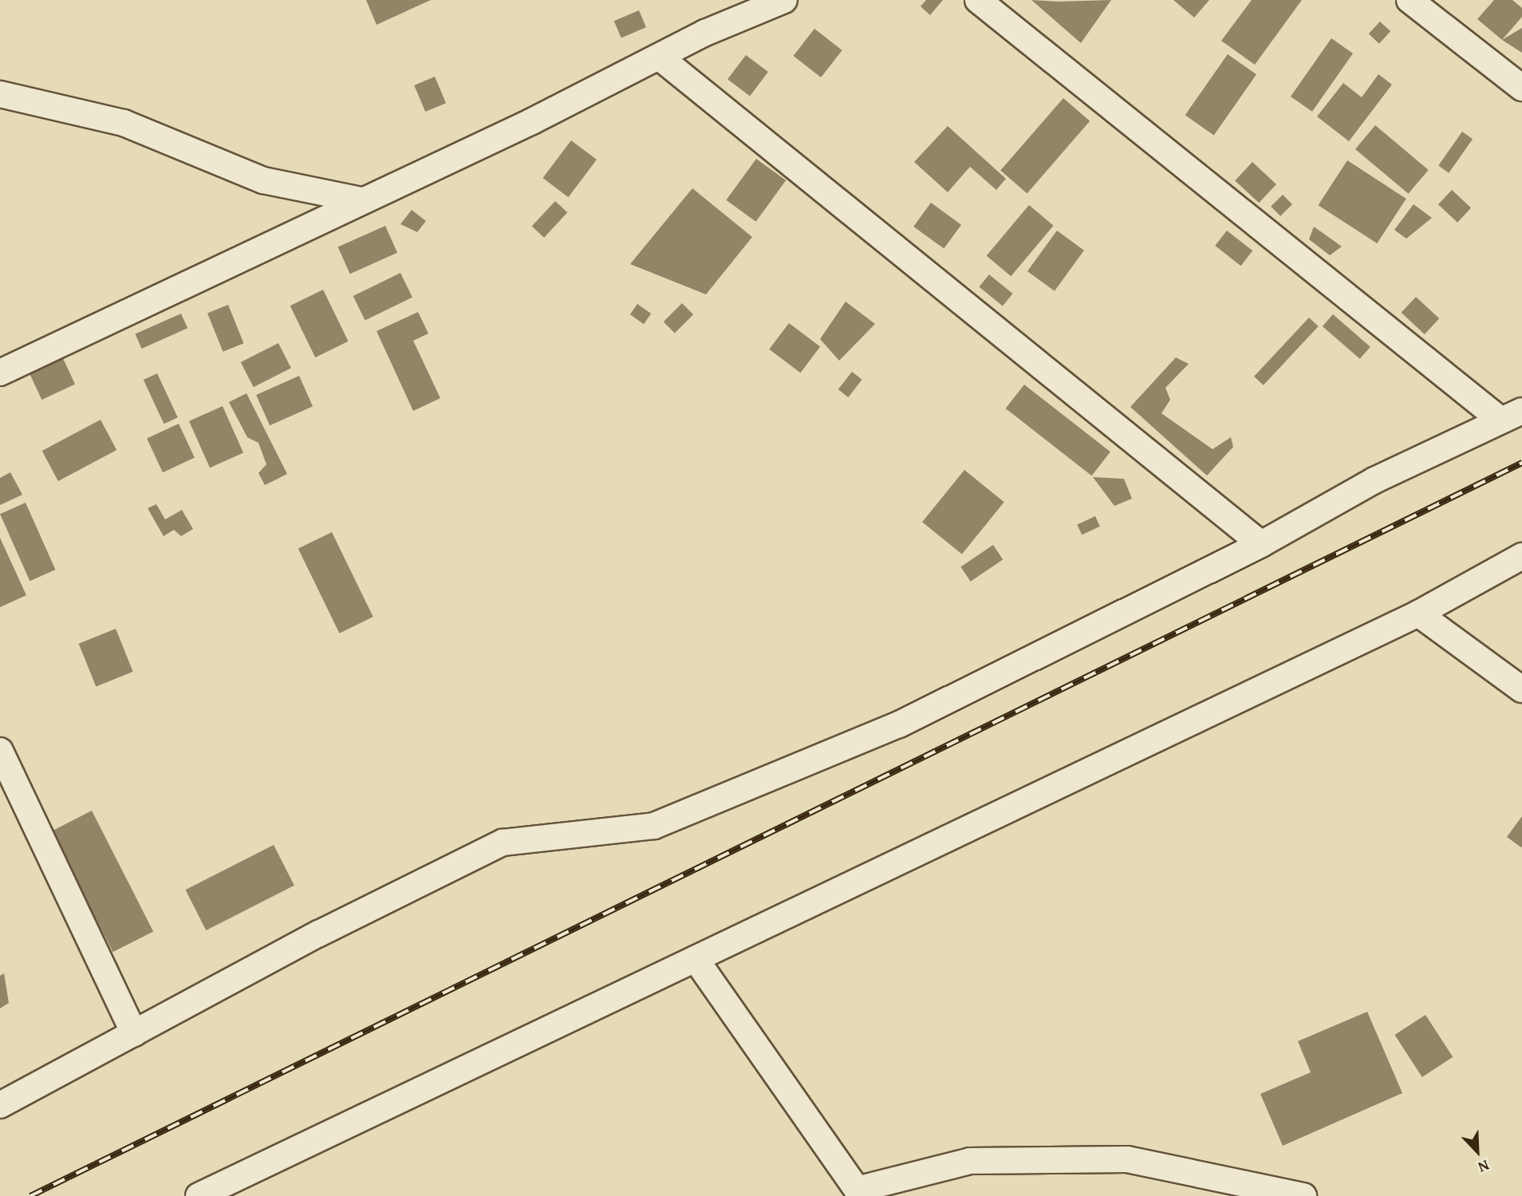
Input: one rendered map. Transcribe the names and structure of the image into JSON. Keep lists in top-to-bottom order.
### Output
{
  "north": "bottom right"
}
